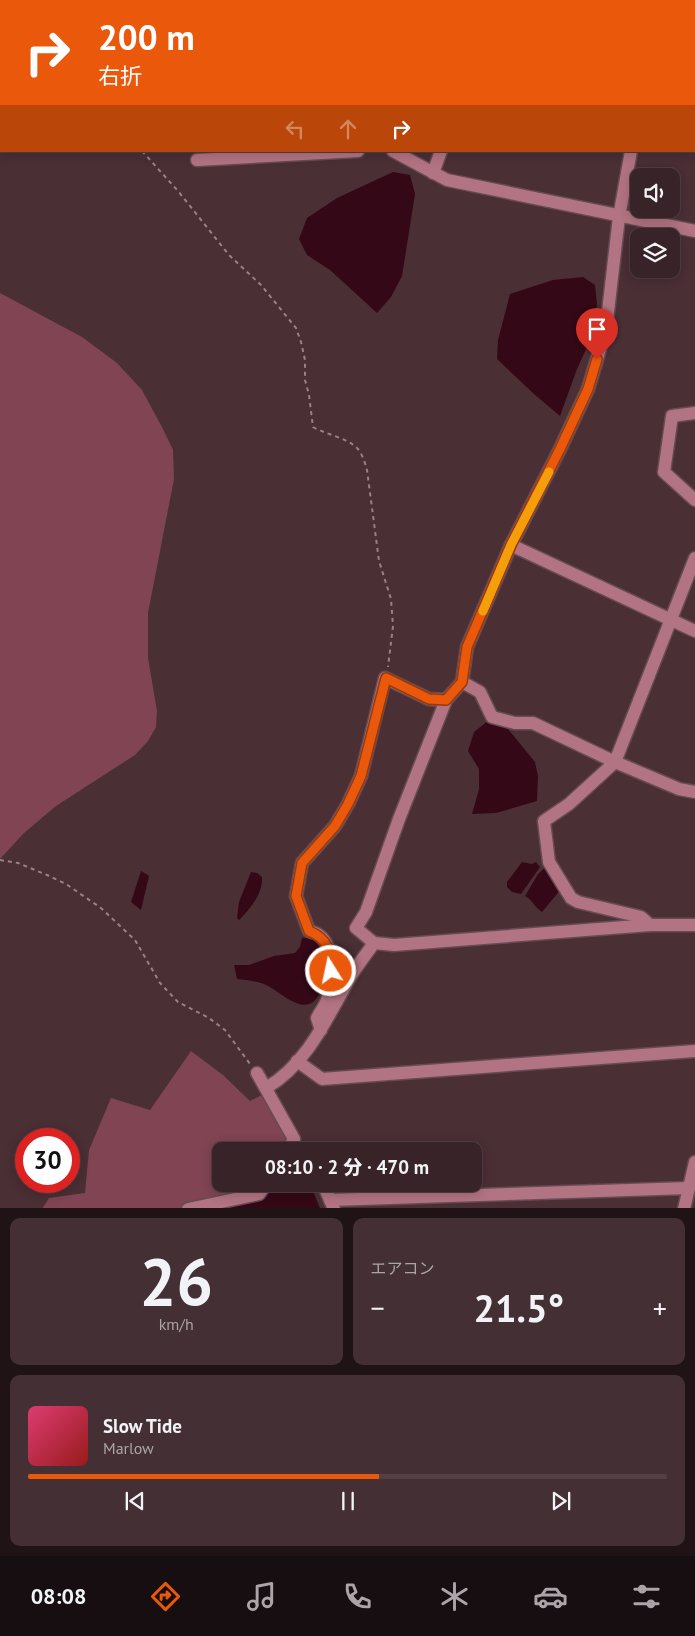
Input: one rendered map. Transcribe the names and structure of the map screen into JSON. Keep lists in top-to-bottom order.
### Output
{
  "page": {
    "turn": ["200 m", "右折"],
    "limit": "30",
    "trip": "08:10 · 2 分 · 470 m",
    "tile": [
      ["26", "km/h"],
      "エアコン"
    ],
    "heat": ["−", "21.5°", "+"],
    "song": ["Slow Tide", "Marlow"],
    "tabs": "08:08"
  }
}
